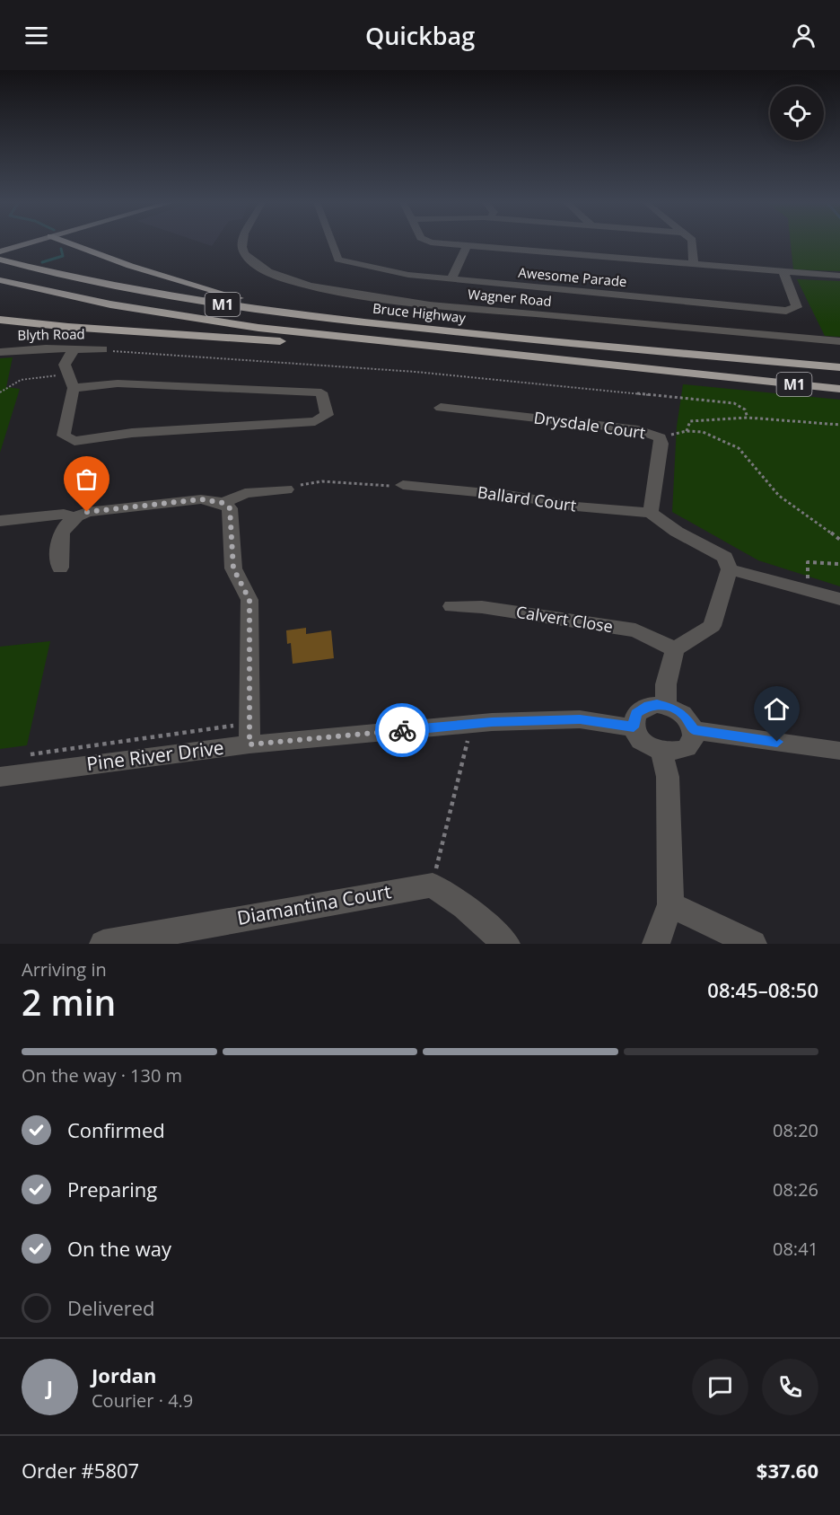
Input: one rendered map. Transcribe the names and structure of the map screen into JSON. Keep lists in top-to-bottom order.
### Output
{
  "streets": {
    "highway": ["M1", "Bruce Highway"],
    "street": [
      "Awesome Parade",
      "Wagner Road",
      "Blyth Road",
      "Drysdale Court",
      "Ballard Court",
      "Calvert Close",
      "Pine River Drive",
      "Diamantina Court"
    ]
  },
  "crossings": [
    ["Drysdale Court", "Ballard Court"]
  ],
  "page": {
    "header": "Quickbag",
    "heading": ["2 min", "Arriving in", "08:45–08:50"],
    "panel": [
      "Jordan",
      "Courier · 4.9",
      "Order #5807",
      "$37.60"
    ],
    "bar": "On the way · 130 m",
    "list": [
      ["Confirmed", "08:20"],
      ["Preparing", "08:26"],
      ["On the way", "08:41"],
      "Delivered"
    ],
    "round": "J"
  }
}
